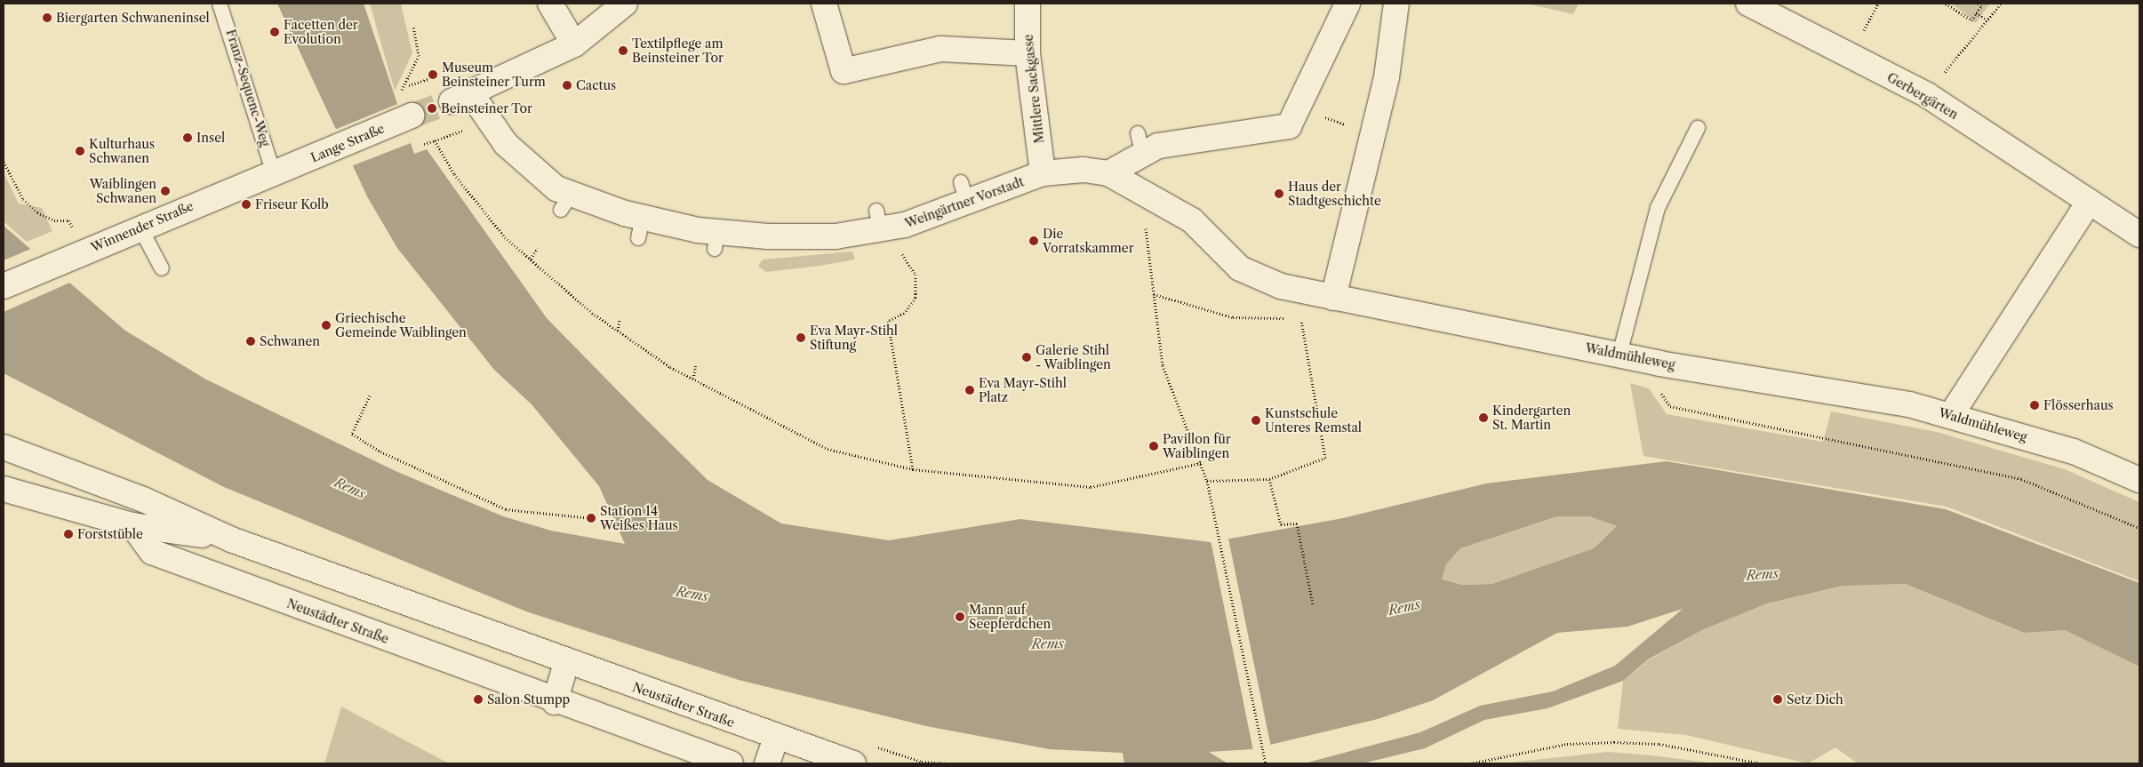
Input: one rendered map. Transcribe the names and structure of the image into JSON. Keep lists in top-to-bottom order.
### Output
{
  "streets": {
    "street": [
      "Mittlere Sackgasse",
      "Gerbergärten",
      "Lange Straße",
      "Weingärtner Vorstadt",
      "Winnender Straße",
      "Waldmühleweg",
      "Neustädter Straße"
    ],
    "lane": ["Franz-Sequenc-Weg"]
  },
  "crossings": [
    ["Franz-Sequenc-Weg", "Lange Straße"],
    ["Franz-Sequenc-Weg", "Winnender Straße"],
    ["Mittlere Sackgasse", "Weingärtner Vorstadt"],
    ["Lange Straße", "Winnender Straße"],
    ["Weingärtner Vorstadt", "Waldmühleweg"]
  ],
  "water": ["Rems"],
  "places": [
    "Biergarten Schwaneninsel",
    "Facetten der Evolution",
    "Textilpflege am Beinsteiner Tor",
    "Museum Beinsteiner Turm",
    "Cactus",
    "Beinsteiner Tor",
    "Insel",
    "Kulturhaus Schwanen",
    "Waiblingen Schwanen",
    "Haus der Stadtgeschichte",
    "Friseur Kolb",
    "Die Vorratskammer",
    "Griechische Gemeinde Waiblingen",
    "Eva Mayr-Stihl Stiftung",
    "Schwanen",
    "Galerie Stihl - Waiblingen",
    "Eva Mayr-Stihl Platz",
    "Flösserhaus",
    "Kindergarten St. Martin",
    "Kunstschule Unteres Remstal",
    "Pavillon für Waiblingen",
    "Station 14 Weißes Haus",
    "Forststüble",
    "Mann auf Seepferdchen",
    "Salon Stumpp",
    "Setz Dich"
  ]
}
